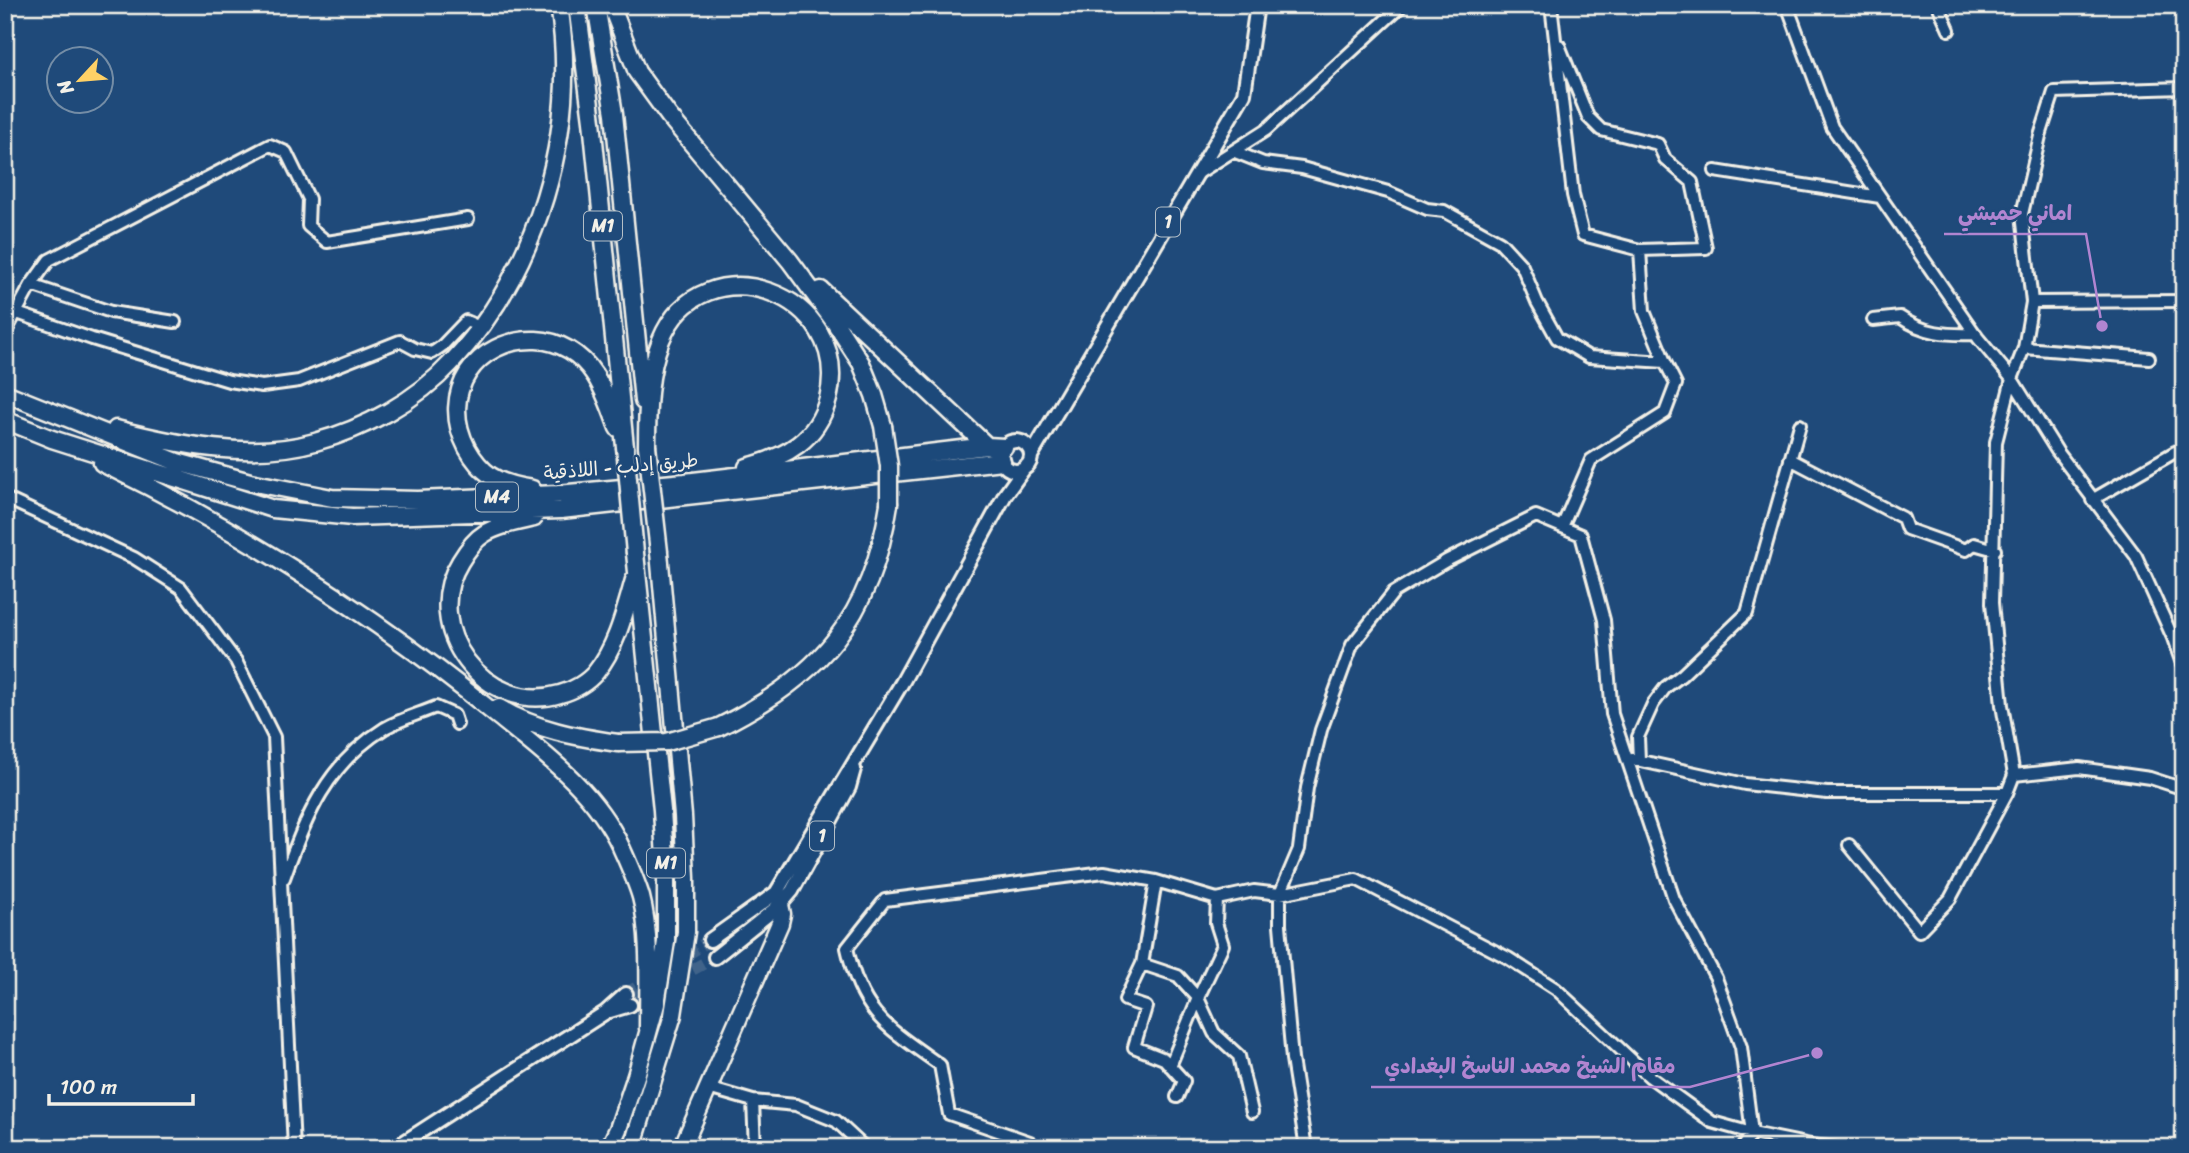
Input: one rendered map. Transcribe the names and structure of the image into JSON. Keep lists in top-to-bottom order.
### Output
{
  "streets": {
    "highway": ["M1", "طريق إدلب - اللاذقية", "M4"],
    "main road": ["1"]
  },
  "crossings": [
    ["1", "طريق إدلب - اللاذقية"]
  ],
  "places": ["اماني حميشي", "مقام الشيخ محمد الناسخ البغدادي"],
  "scale_bar": "100 m",
  "north": "bottom left"
}
